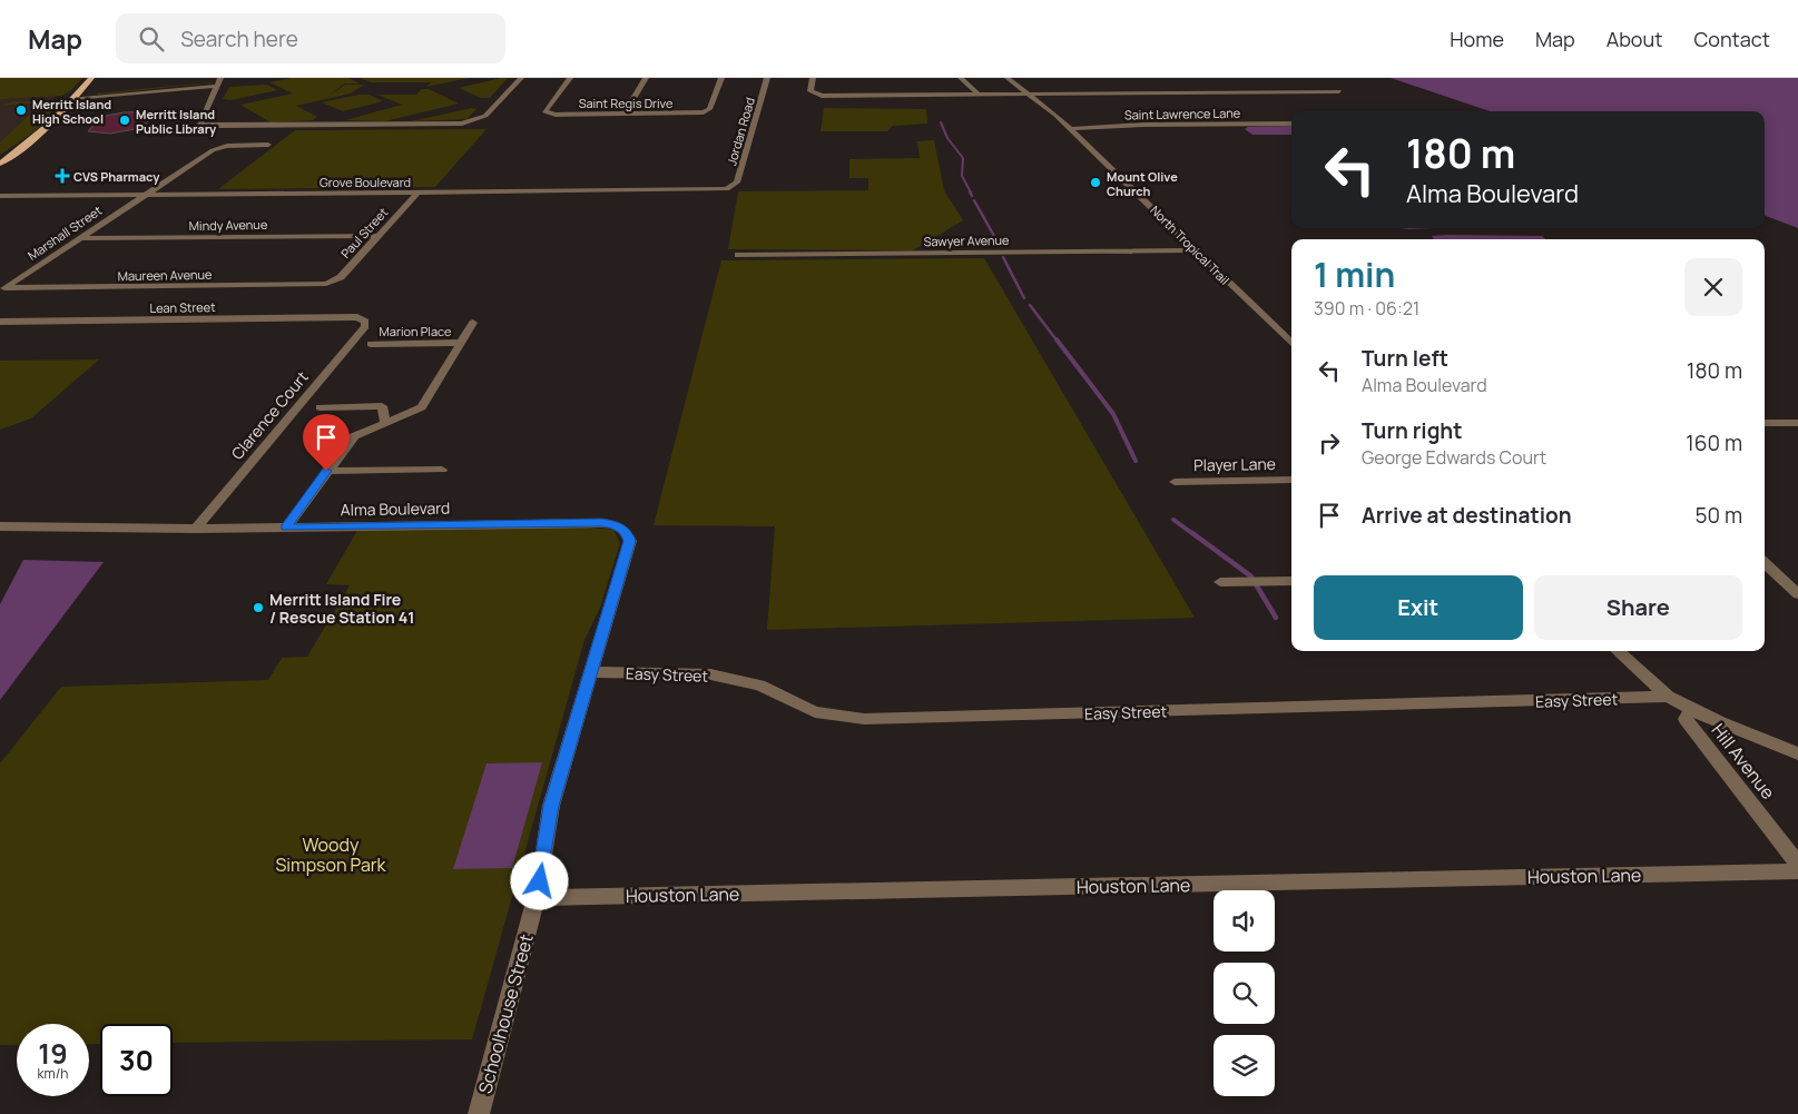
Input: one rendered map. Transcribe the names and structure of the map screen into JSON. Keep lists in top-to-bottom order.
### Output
{
  "streets": {
    "street": [
      "Saint Regis Drive",
      "Saint Lawrence Lane",
      "Jordan Road",
      "Grove Boulevard",
      "Mindy Avenue",
      "Marshall Street",
      "Paul Street",
      "Sawyer Avenue",
      "North Tropical Trail",
      "Maureen Avenue",
      "Lean Street",
      "Marion Place",
      "Clarence Court",
      "Player Lane",
      "Alma Boulevard",
      "Easy Street",
      "Hill Avenue",
      "Houston Lane",
      "Schoolhouse Street"
    ]
  },
  "crossings": [
    ["Saint Lawrence Lane", "North Tropical Trail"],
    ["Jordan Road", "Grove Boulevard"],
    ["Grove Boulevard", "Marshall Street"],
    ["Grove Boulevard", "Paul Street"],
    ["Mindy Avenue", "Marshall Street"],
    ["Mindy Avenue", "Paul Street"],
    ["Marshall Street", "Maureen Avenue"],
    ["Paul Street", "Maureen Avenue"],
    ["Sawyer Avenue", "North Tropical Trail"],
    ["Lean Street", "Clarence Court"],
    ["Clarence Court", "Alma Boulevard"],
    ["Alma Boulevard", "Schoolhouse Street"],
    ["Easy Street", "Schoolhouse Street"],
    ["Houston Lane", "Schoolhouse Street"]
  ],
  "parks": ["Woody Simpson Park"],
  "places": {
    "other": [
      "Merritt Island High School",
      "Merritt Island Public Library",
      "Mount Olive Church",
      "Merritt Island Fire / Rescue Station 41"
    ],
    "health": ["CVS Pharmacy"]
  },
  "page": {
    "header": "Map",
    "search": "Search here",
    "nav": [
      "Home",
      "Map",
      "About",
      "Contact"
    ],
    "turn": ["180 m", "Alma Boulevard"],
    "heading": ["1 min", "390 m · 06:21"],
    "list": [
      {
        "name": "Turn left",
        "note": "Alma Boulevard",
        "value": "180 m"
      },
      {
        "name": "Turn right",
        "note": "George Edwards Court",
        "value": "160 m"
      },
      {
        "name": "Arrive at destination",
        "value": "50 m"
      }
    ],
    "buttons": ["Exit", "Share"],
    "speed": "19 km/h",
    "limit": "30"
  }
}
